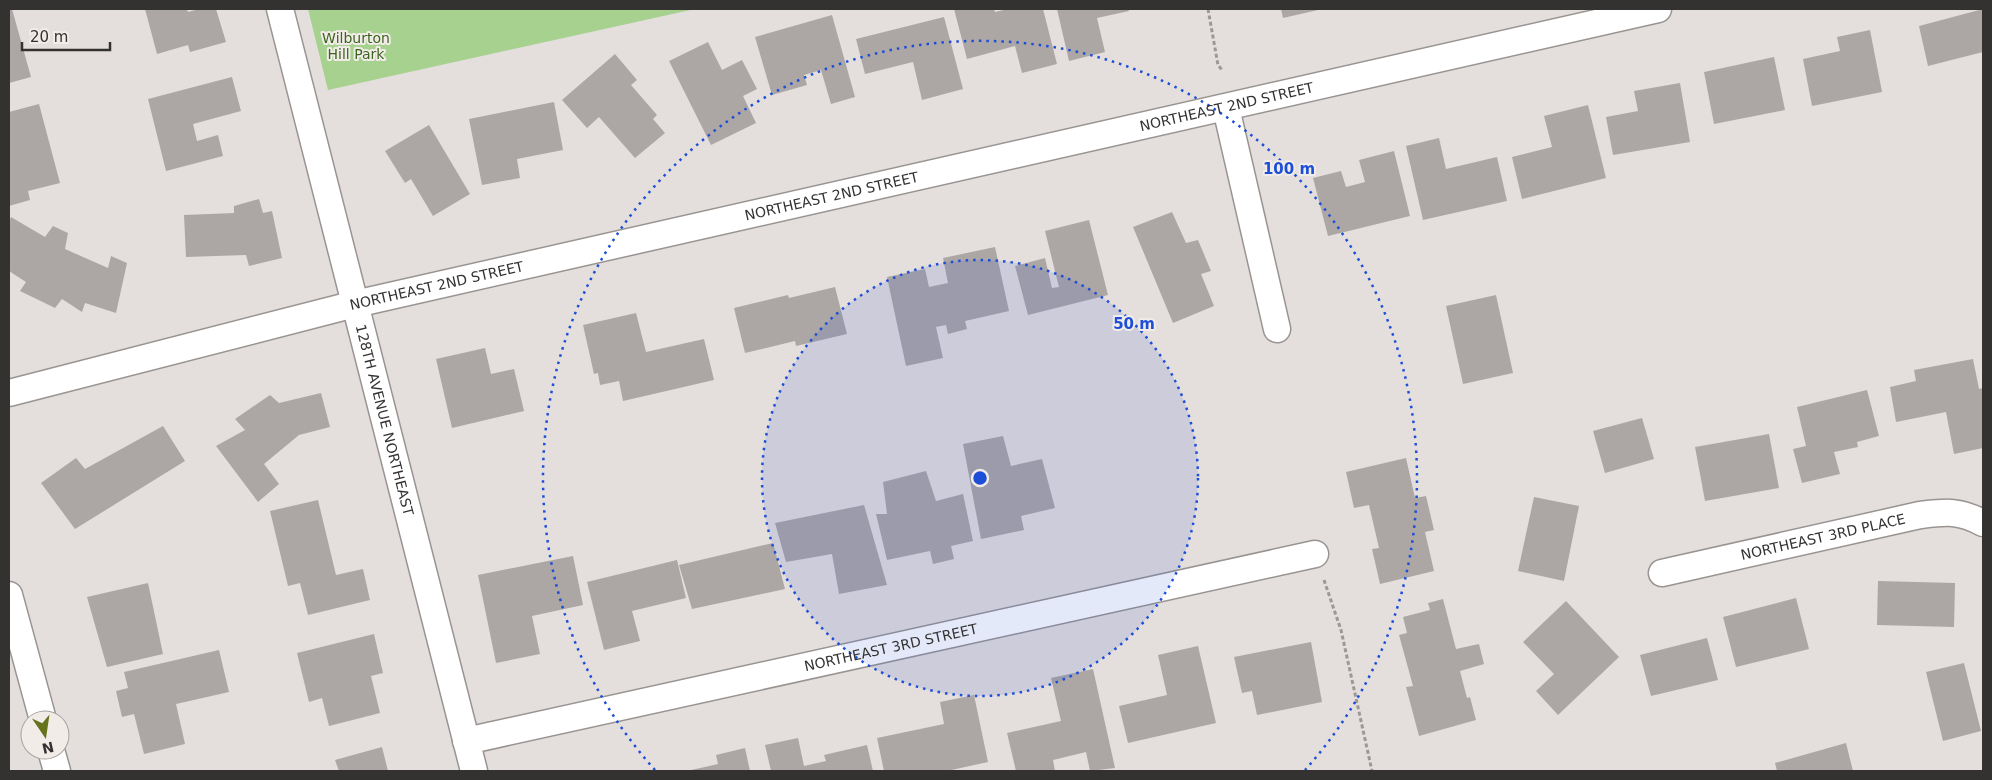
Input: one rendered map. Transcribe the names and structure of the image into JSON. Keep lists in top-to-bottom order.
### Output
{
  "streets": {
    "street": [
      "NORTHEAST 2ND STREET",
      "128TH AVENUE NORTHEAST",
      "NORTHEAST 3RD PLACE",
      "NORTHEAST 3RD STREET"
    ]
  },
  "crossings": [
    ["NORTHEAST 2ND STREET", "128TH AVENUE NORTHEAST"],
    ["128TH AVENUE NORTHEAST", "NORTHEAST 3RD STREET"]
  ],
  "parks": ["Wilburton Hill Park"],
  "scale_bar": "20 m",
  "north": "bottom",
  "rings": ["100 m", "50 m"]
}
